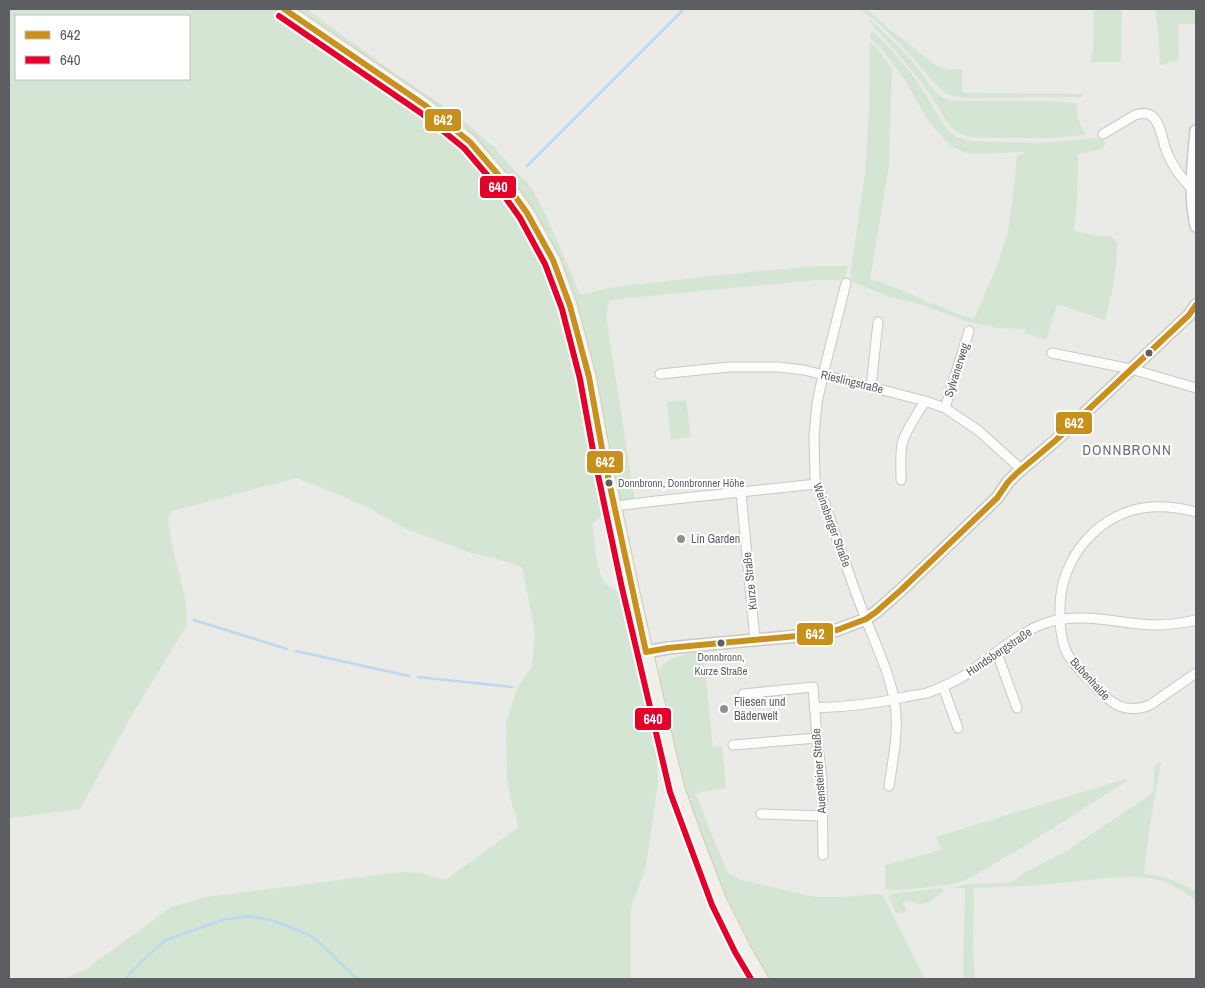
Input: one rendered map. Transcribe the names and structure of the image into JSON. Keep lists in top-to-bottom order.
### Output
{
  "streets": {
    "street": [
      "Sylvanerweg",
      "Rieslingstraße",
      "Weinsberger Straße",
      "Kurze Straße",
      "Hundsbergstraße",
      "Bubenhalde",
      "Auensteiner Straße"
    ]
  },
  "crossings": [
    ["Sylvanerweg", "Rieslingstraße"],
    ["Rieslingstraße", "Weinsberger Straße"],
    ["Weinsberger Straße", "Hundsbergstraße"],
    ["Hundsbergstraße", "Bubenhalde"],
    ["Hundsbergstraße", "Auensteiner Straße"]
  ],
  "districts": ["DONNBRONN"],
  "places": [
    "Donnbronn, Donnbronner Höhe",
    "Lin Garden",
    "Donnbronn, Kurze Straße",
    "Fliesen und Bäderwelt"
  ],
  "lines": ["transit line 642", "transit line 640"],
  "legend": ["642", "640"]
}
